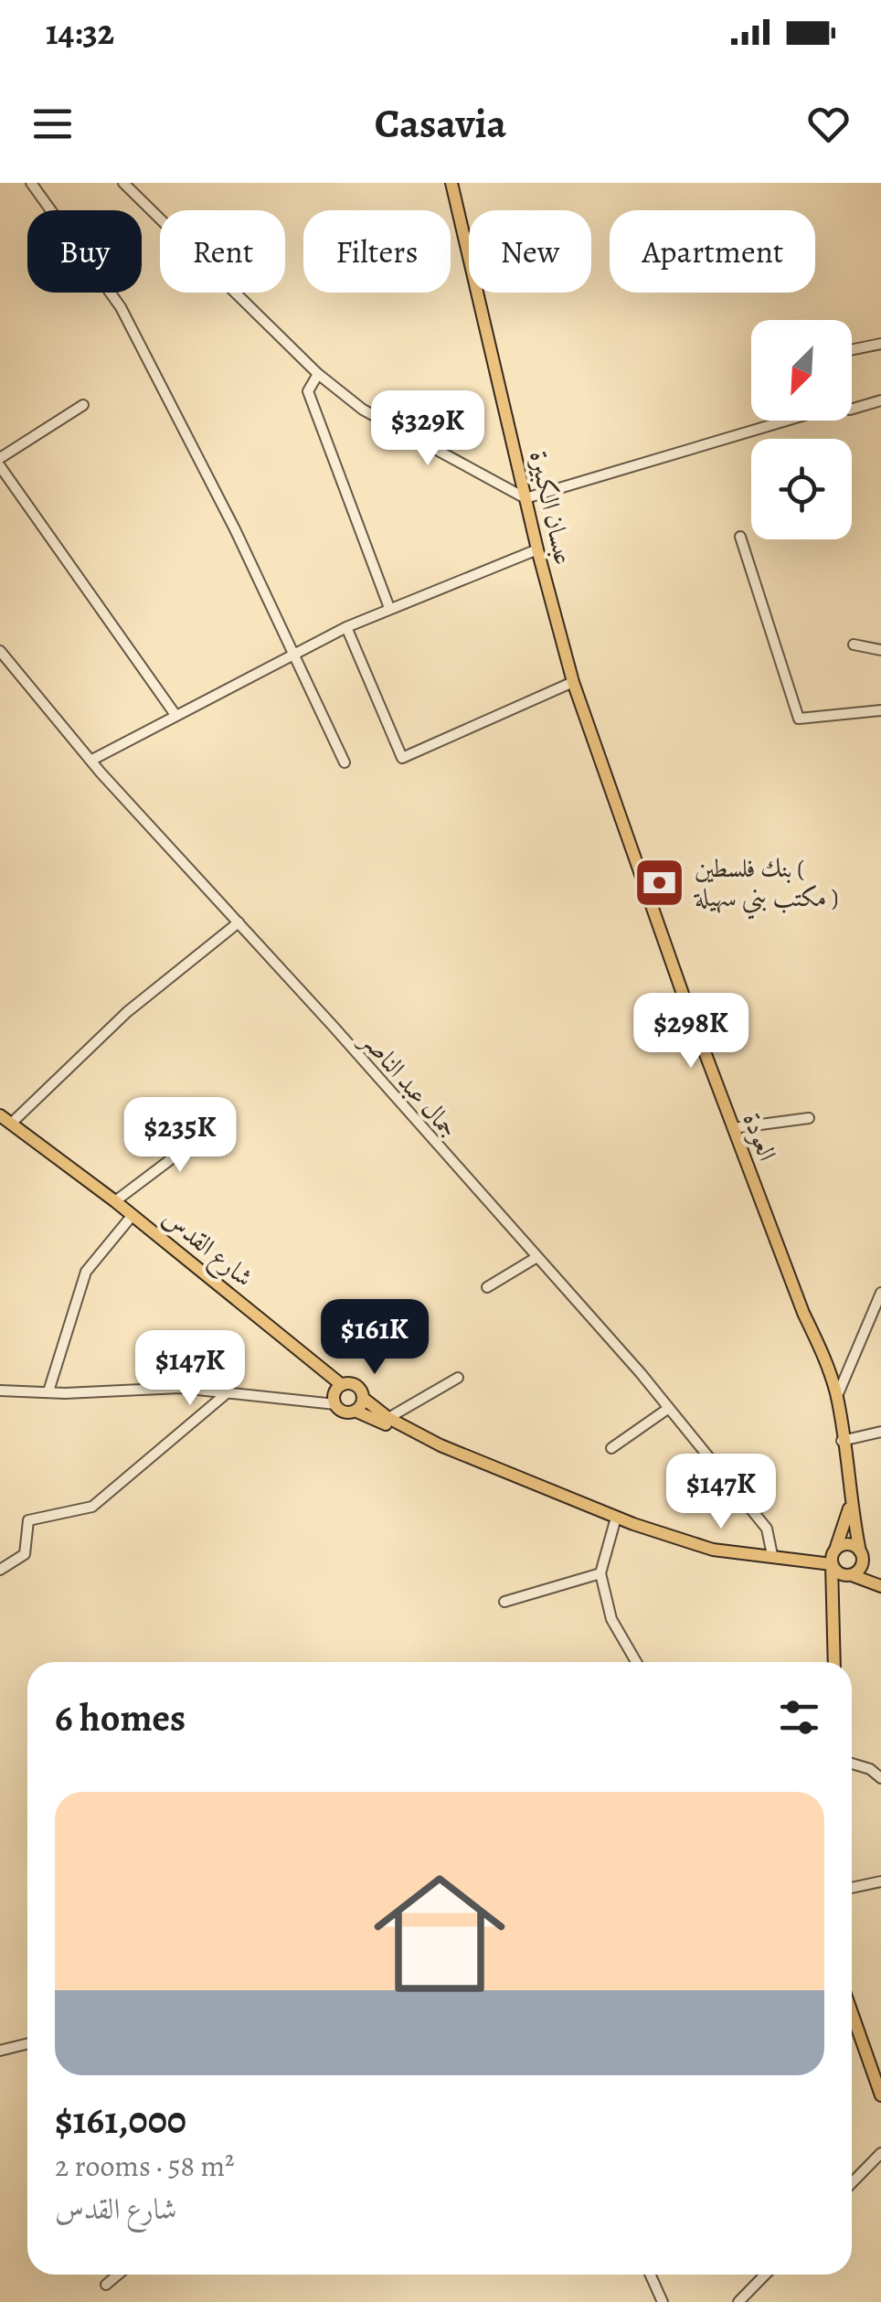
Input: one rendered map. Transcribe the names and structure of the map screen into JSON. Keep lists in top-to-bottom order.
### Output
{
  "streets": {
    "main road": ["عبسان الكبيرة", "العودة", "شارع القدس"],
    "street": ["جمال عبد الناصر"]
  },
  "crossings": [
    ["عبسان الكبيرة", "العودة"]
  ],
  "places": {
    "bank": ["بنك فلسطين ( مكتب بني سهيلة )"]
  },
  "north": "bottom left",
  "page": {
    "status": "14:32",
    "header": "Casavia",
    "chip": [
      "Buy",
      "Rent",
      "Filters",
      "New",
      "Apartment"
    ],
    "price": [
      "$329K",
      "$298K",
      "$235K",
      "$161K",
      "$147K",
      "$147K"
    ],
    "heading": "6 homes",
    "list": [
      {
        "name": "$161,000",
        "note": "2 rooms · 58 m² · شارع القدس"
      }
    ]
  }
}
